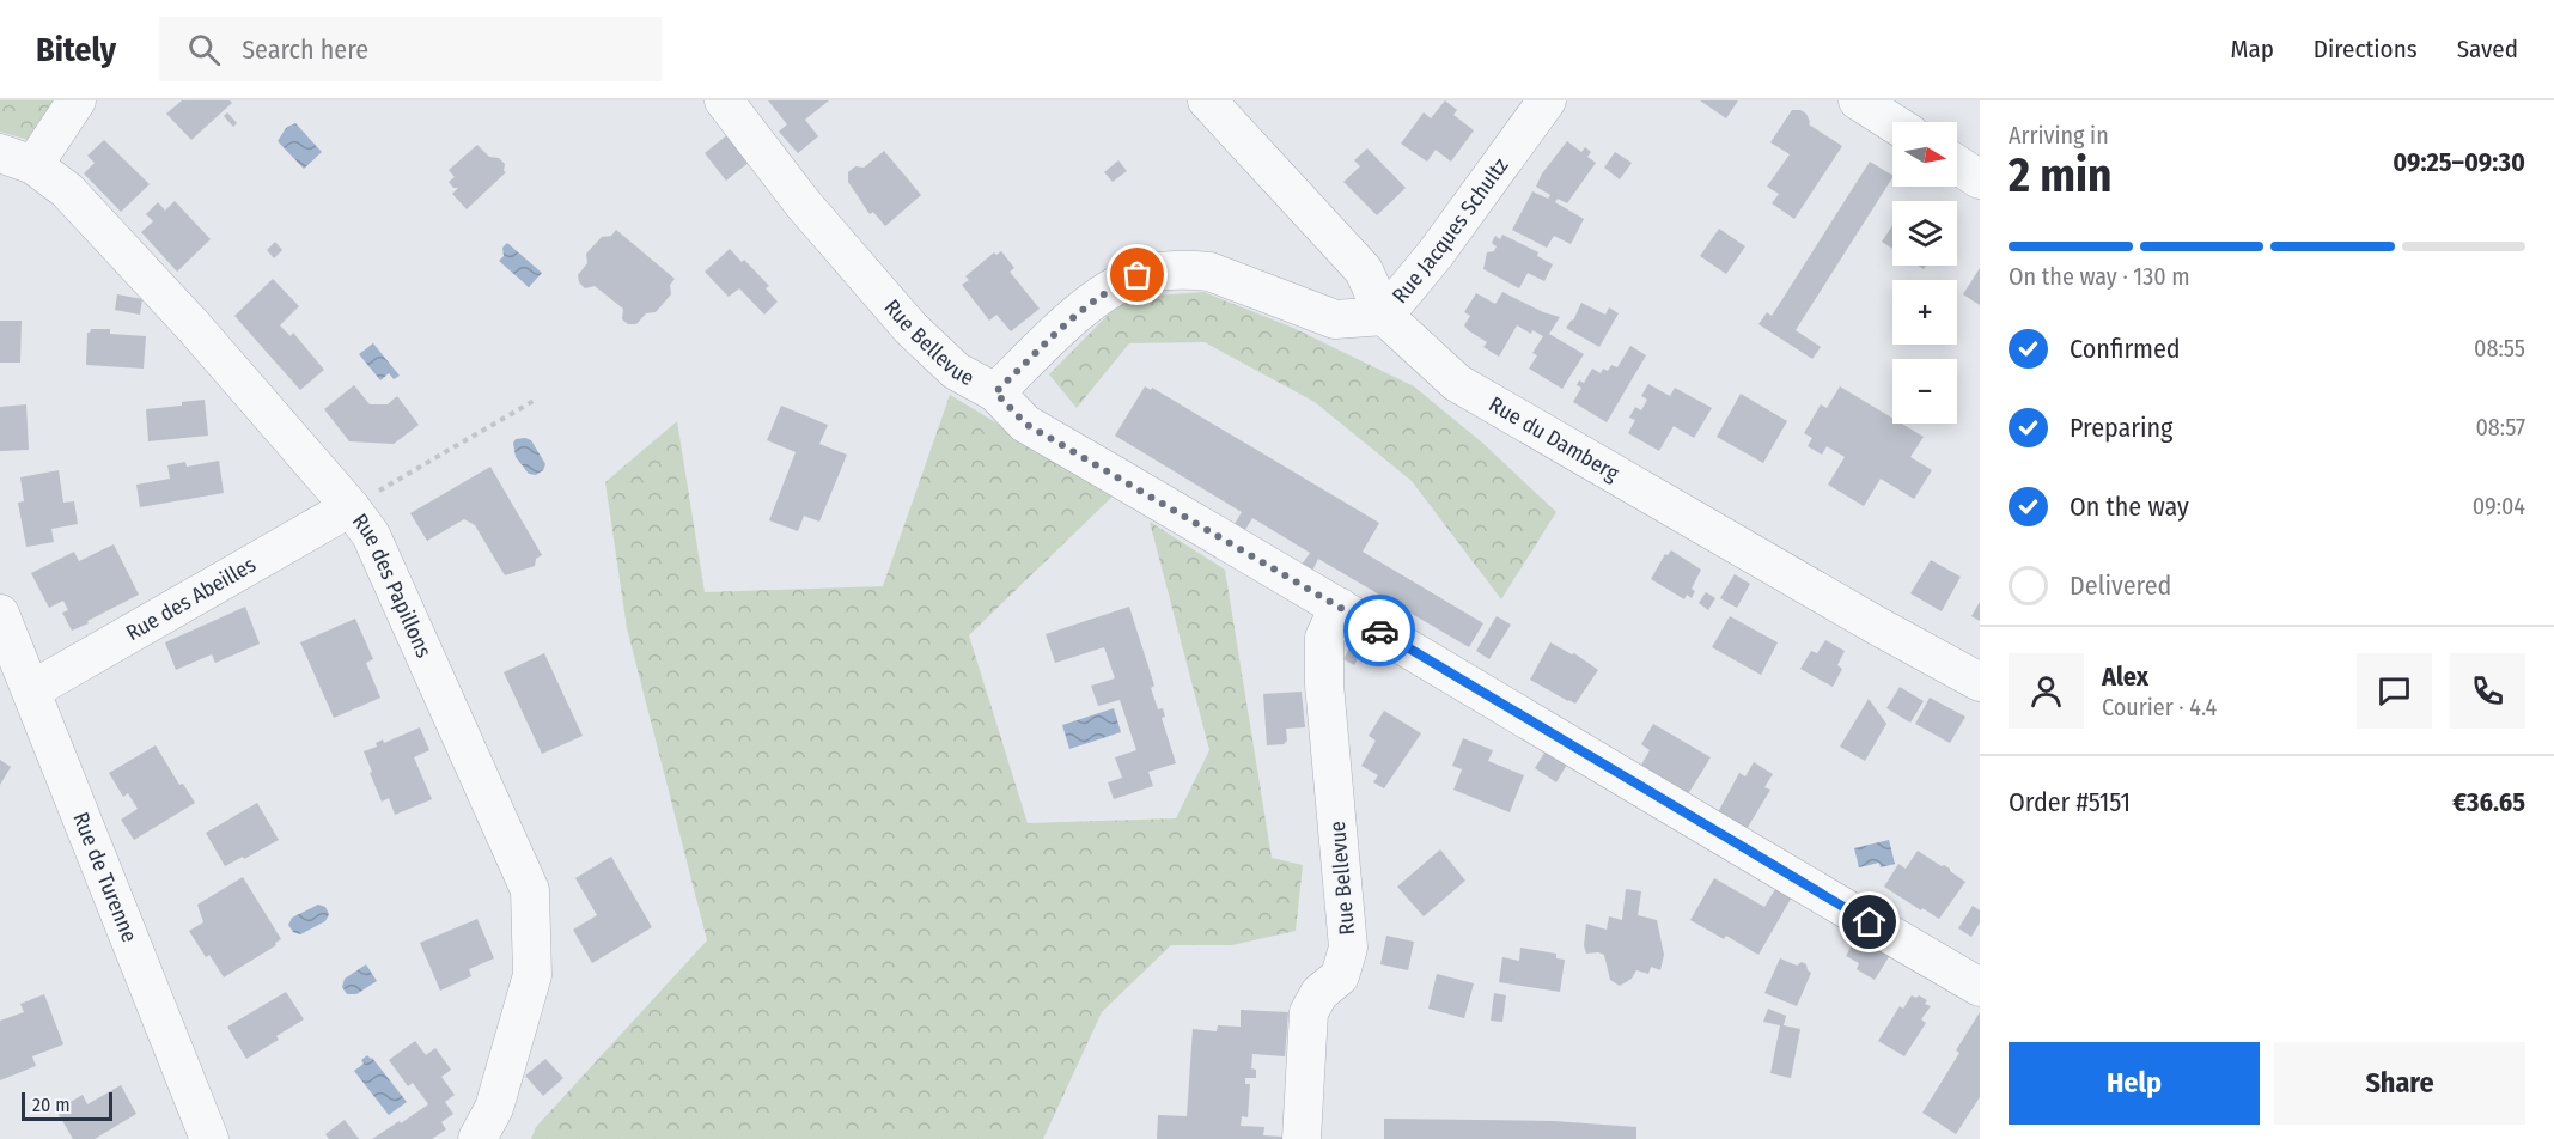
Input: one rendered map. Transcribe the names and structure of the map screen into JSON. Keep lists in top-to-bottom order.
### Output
{
  "streets": {
    "street": [
      "Rue Jacques Schultz",
      "Rue Bellevue",
      "Rue du Damberg",
      "Rue des Papillons",
      "Rue des Abeilles",
      "Rue de Turenne"
    ]
  },
  "crossings": [
    ["Rue Jacques Schultz", "Rue Bellevue"],
    ["Rue Jacques Schultz", "Rue du Damberg"],
    ["Rue des Papillons", "Rue des Abeilles"],
    ["Rue des Abeilles", "Rue de Turenne"]
  ],
  "scale_bar": "20 m",
  "north": "right",
  "page": {
    "header": "Bitely",
    "search": "Search here",
    "nav": ["Map", "Directions", "Saved"],
    "heading": ["2 min", "Arriving in", "09:25–09:30"],
    "panel": [
      "Alex",
      "Courier · 4.4",
      "Order #5151",
      "€36.65"
    ],
    "map_buttons": ["+", "−"],
    "bar": "On the way · 130 m",
    "list": [
      ["Confirmed", "08:55"],
      ["Preparing", "08:57"],
      ["On the way", "09:04"],
      "Delivered"
    ],
    "buttons": ["Help", "Share"],
    "scale": "20 m"
  }
}
